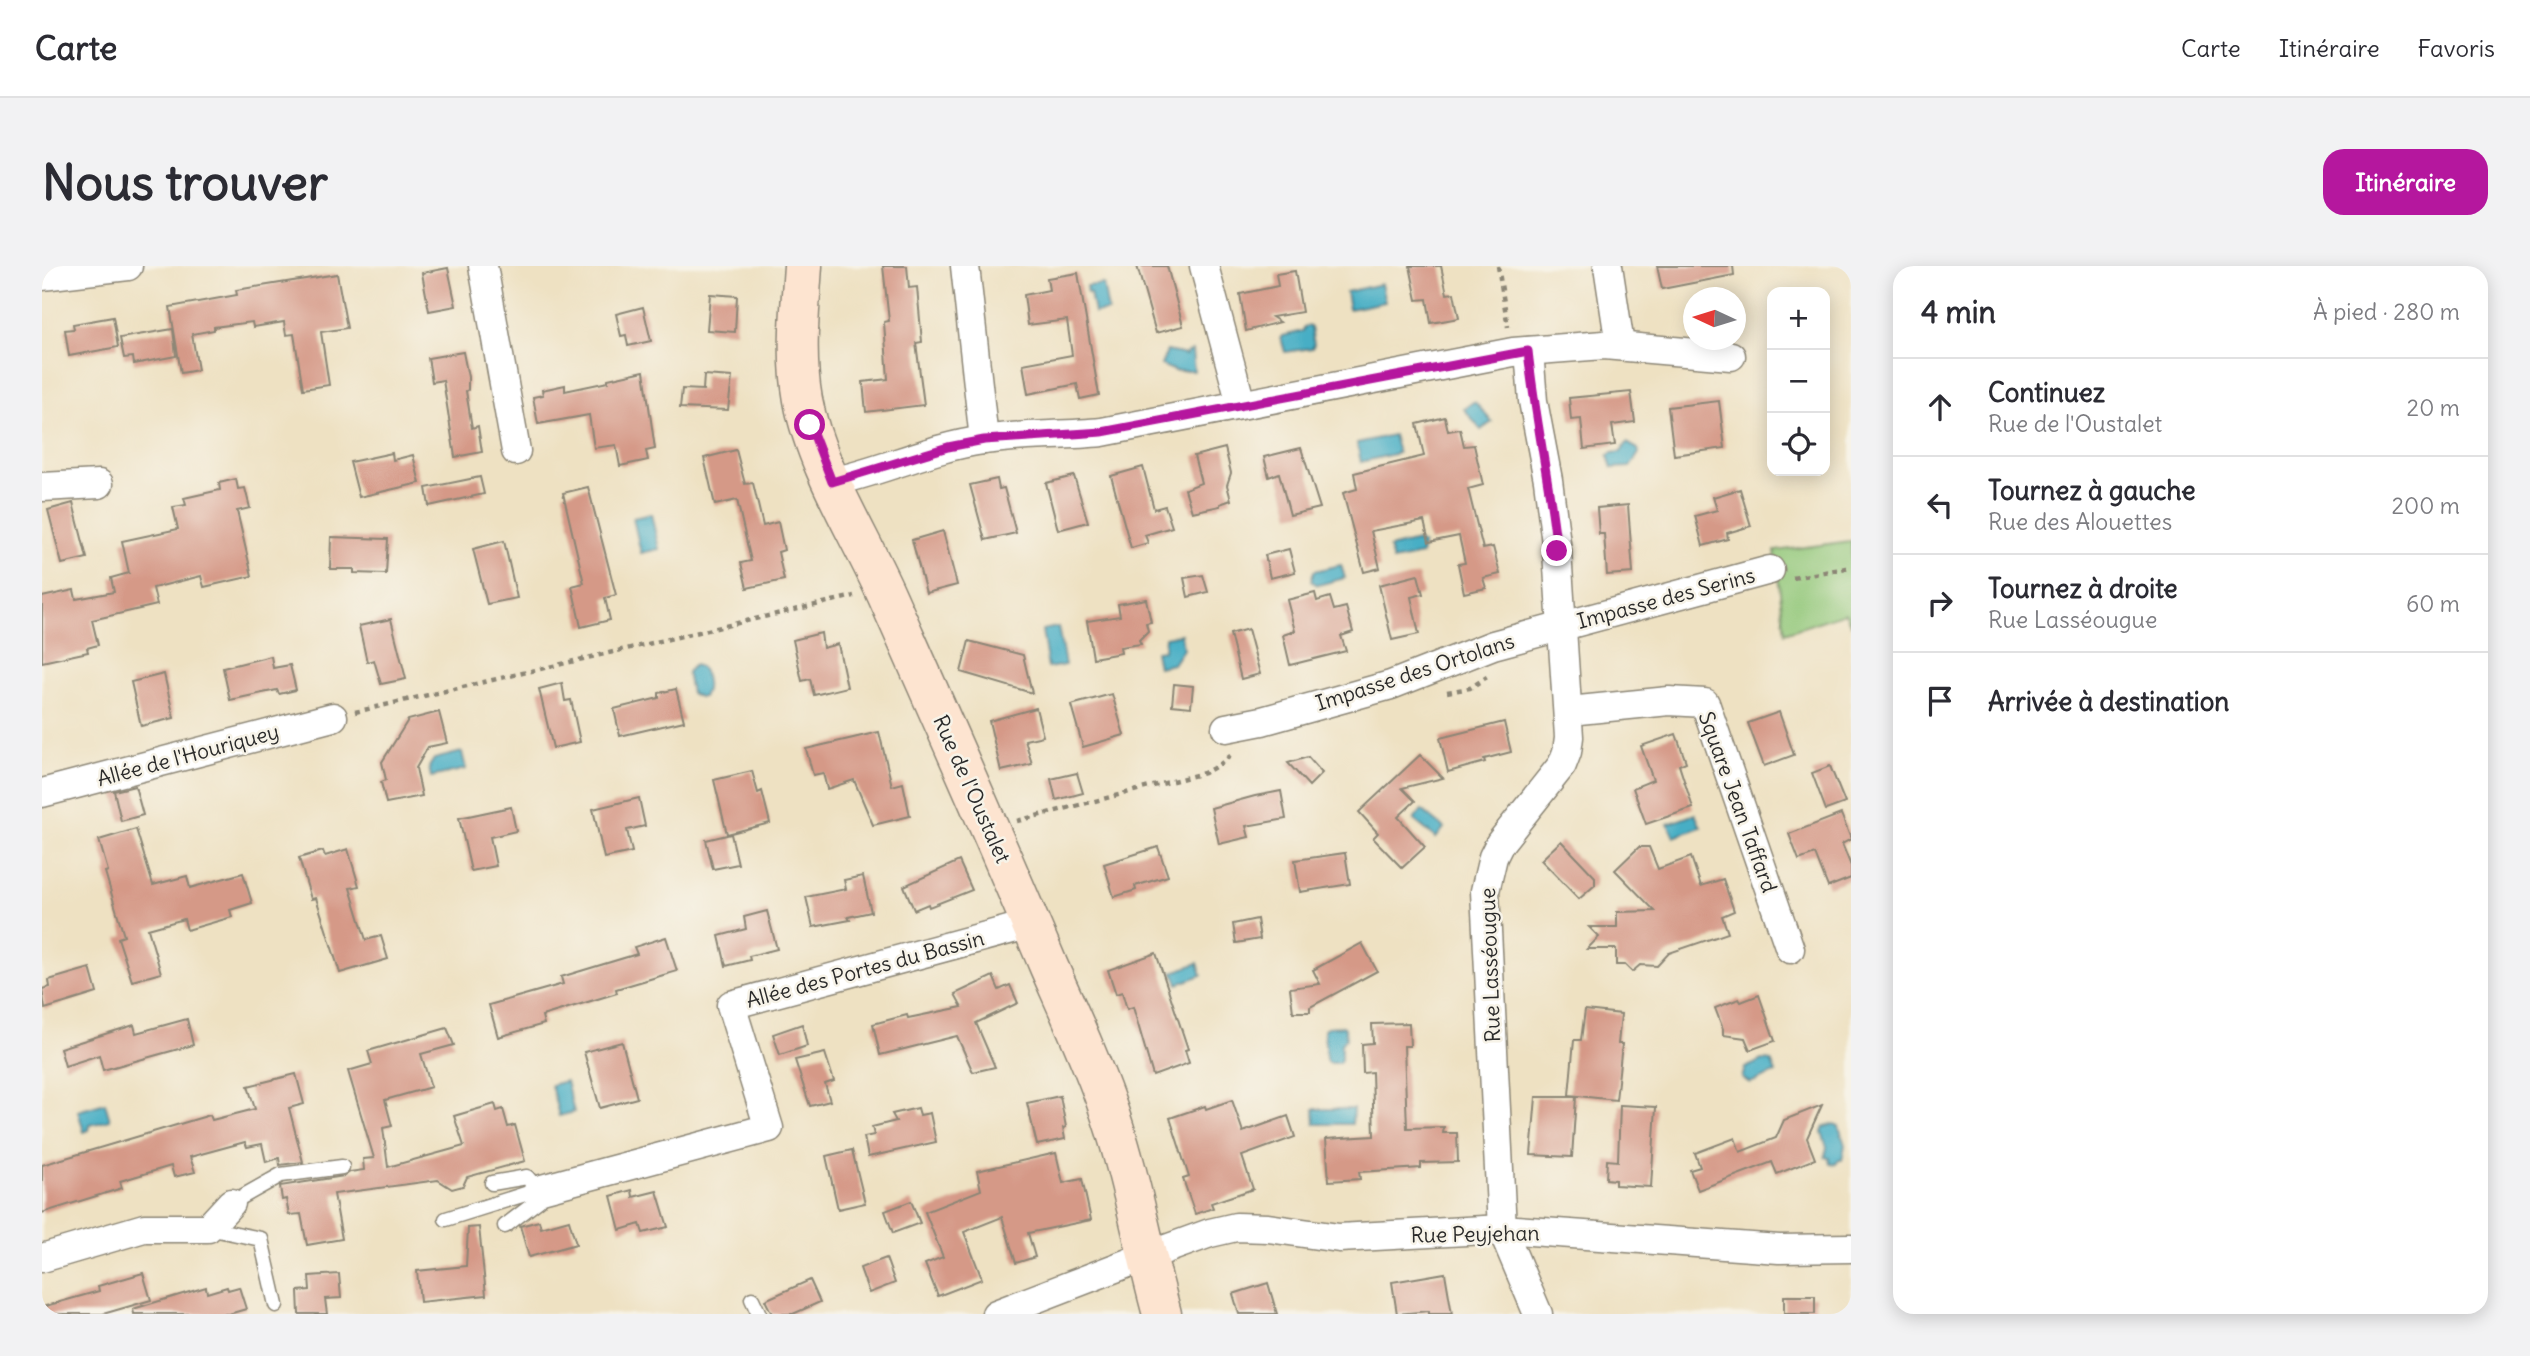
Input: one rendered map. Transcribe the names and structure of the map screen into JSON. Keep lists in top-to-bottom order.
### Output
{
  "streets": {
    "street": [
      "Impasse des Serins",
      "Impasse des Ortolans",
      "Allée de l'Houriquey",
      "Rue de l'Oustalet",
      "Square Jean Taffard",
      "Rue Lasséougue",
      "Allée des Portes du Bassin",
      "Rue Peyjehan"
    ]
  },
  "crossings": [
    ["Impasse des Serins", "Impasse des Ortolans"],
    ["Impasse des Serins", "Rue Lasséougue"],
    ["Impasse des Ortolans", "Rue Lasséougue"],
    ["Rue de l'Oustalet", "Allée des Portes du Bassin"],
    ["Rue de l'Oustalet", "Rue Peyjehan"],
    ["Square Jean Taffard", "Rue Lasséougue"],
    ["Rue Lasséougue", "Rue Peyjehan"]
  ],
  "north": "left",
  "page": {
    "header": "Carte",
    "nav": ["Carte", "Itinéraire", "Favoris"],
    "buttons": "Itinéraire",
    "title": "Nous trouver",
    "heading": ["4 min", "À pied · 280 m"],
    "map_buttons": ["+", "−"],
    "list": [
      ["Continuez", "Rue de l'Oustalet", "20 m"],
      ["Tournez à gauche", "Rue des Alouettes", "200 m"],
      ["Tournez à droite", "Rue Lasséougue", "60 m"],
      "Arrivée à destination"
    ]
  }
}
